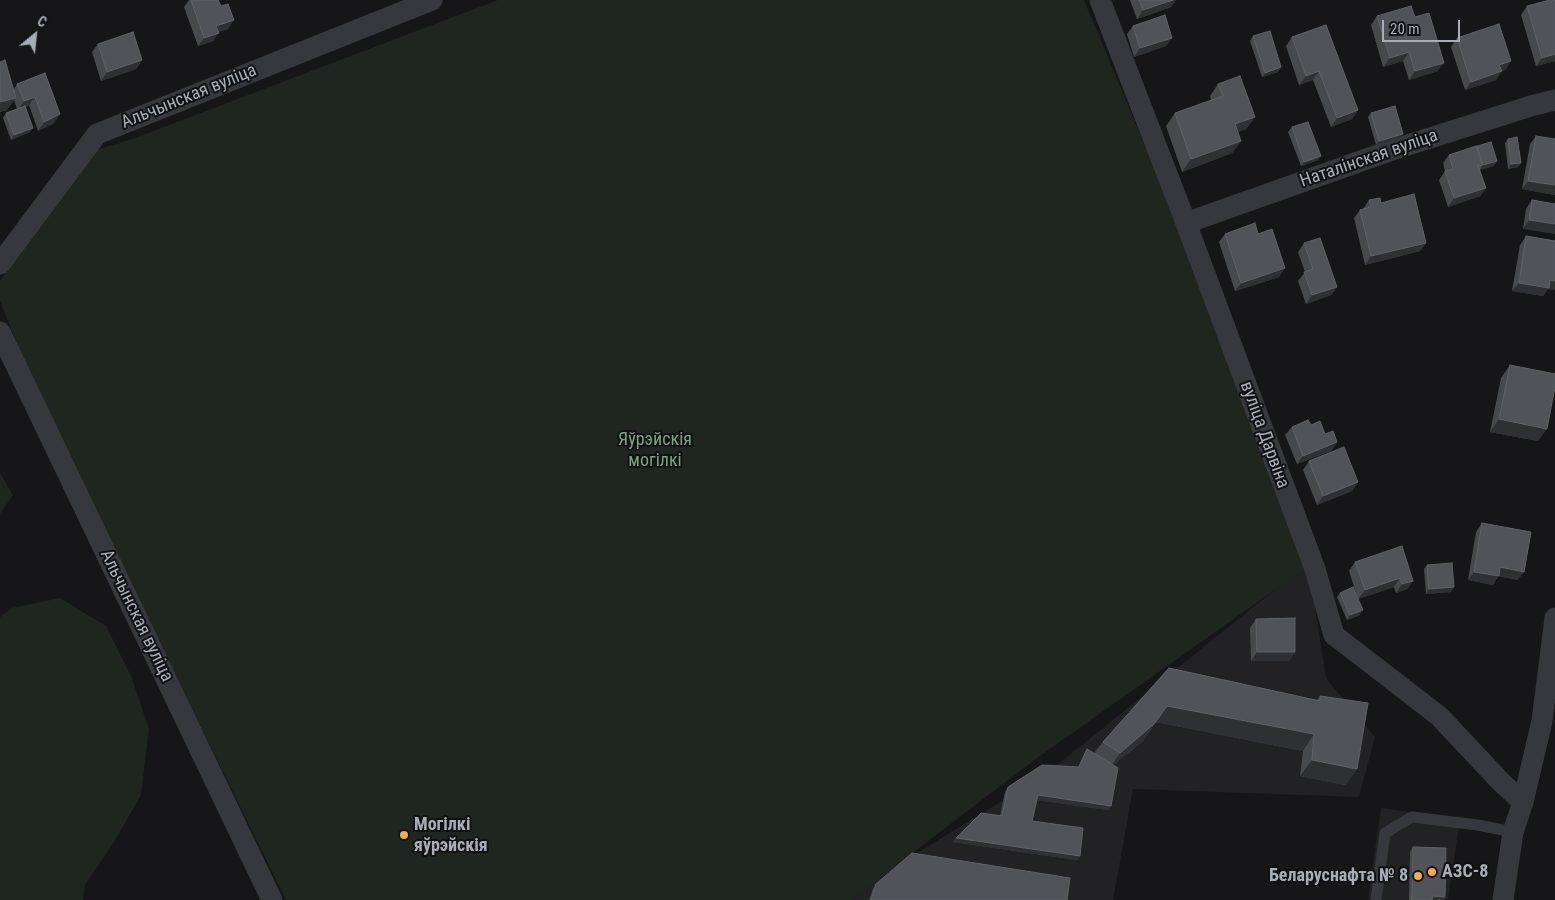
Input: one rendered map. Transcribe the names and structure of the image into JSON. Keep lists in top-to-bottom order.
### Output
{
  "streets": {
    "street": ["Альчынская вуліца", "Наталінская вуліца", "вуліца Дарвіна"]
  },
  "crossings": [
    ["Наталінская вуліца", "вуліца Дарвіна"]
  ],
  "parks": ["Яўрэйскія могілкі"],
  "places": ["Могілкі яўрэйскія", "АЗС-8", "Беларуснафта № 8"],
  "scale_bar": "20 m",
  "north": "top right"
}
